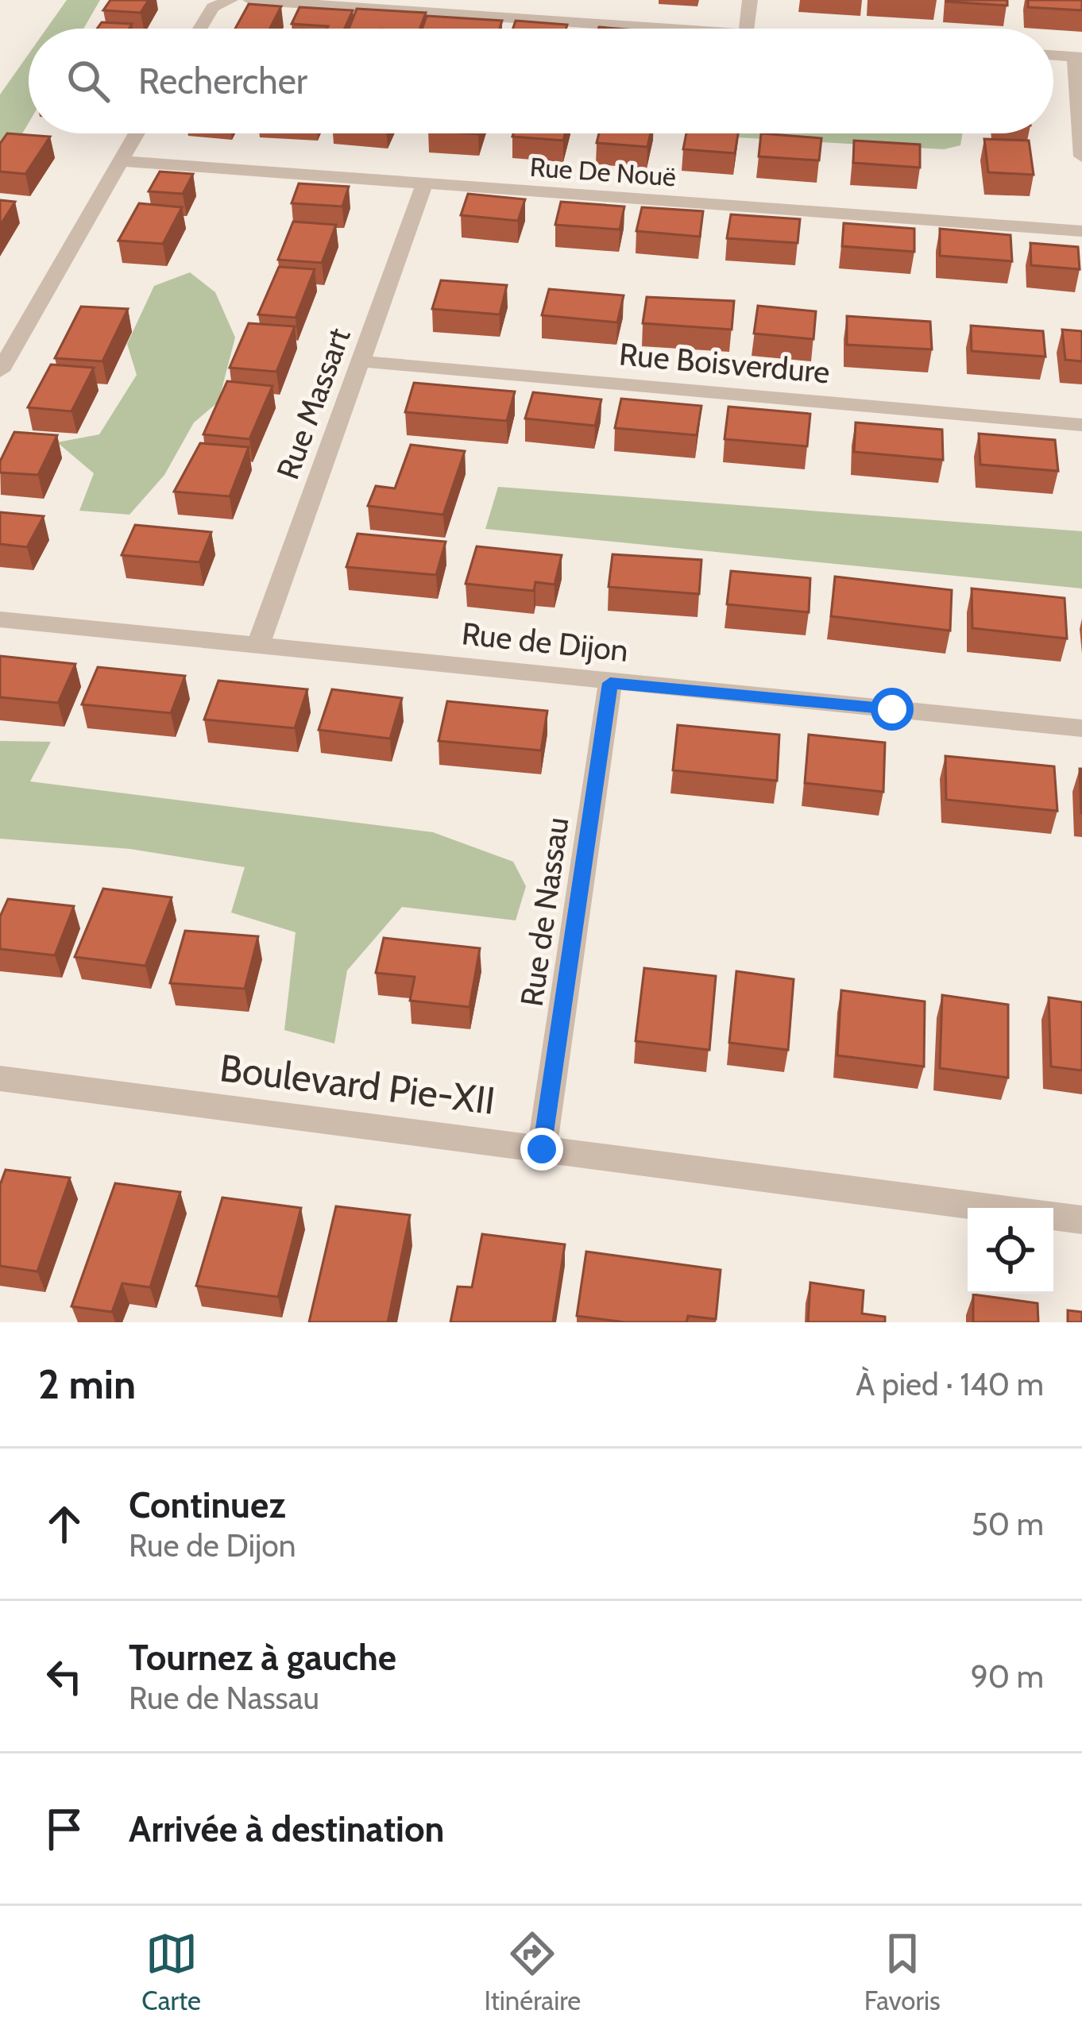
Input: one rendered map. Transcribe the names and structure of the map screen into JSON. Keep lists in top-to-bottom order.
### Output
{
  "streets": {
    "street": [
      "Rue De Nouë",
      "Rue Boisverdure",
      "Rue Massart",
      "Rue de Dijon",
      "Rue de Nassau",
      "Boulevard Pie-XII"
    ]
  },
  "crossings": [
    ["Rue De Nouë", "Rue Massart"],
    ["Rue Boisverdure", "Rue Massart"],
    ["Rue Massart", "Rue de Dijon"],
    ["Rue de Dijon", "Rue de Nassau"],
    ["Rue de Nassau", "Boulevard Pie-XII"]
  ],
  "page": {
    "search": "Rechercher",
    "heading": ["2 min", "À pied · 140 m"],
    "list": [
      ["Continuez", "Rue de Dijon", "50 m"],
      ["Tournez à gauche", "Rue de Nassau", "90 m"],
      "Arrivée à destination"
    ],
    "nav": ["Carte", "Itinéraire", "Favoris"]
  }
}
